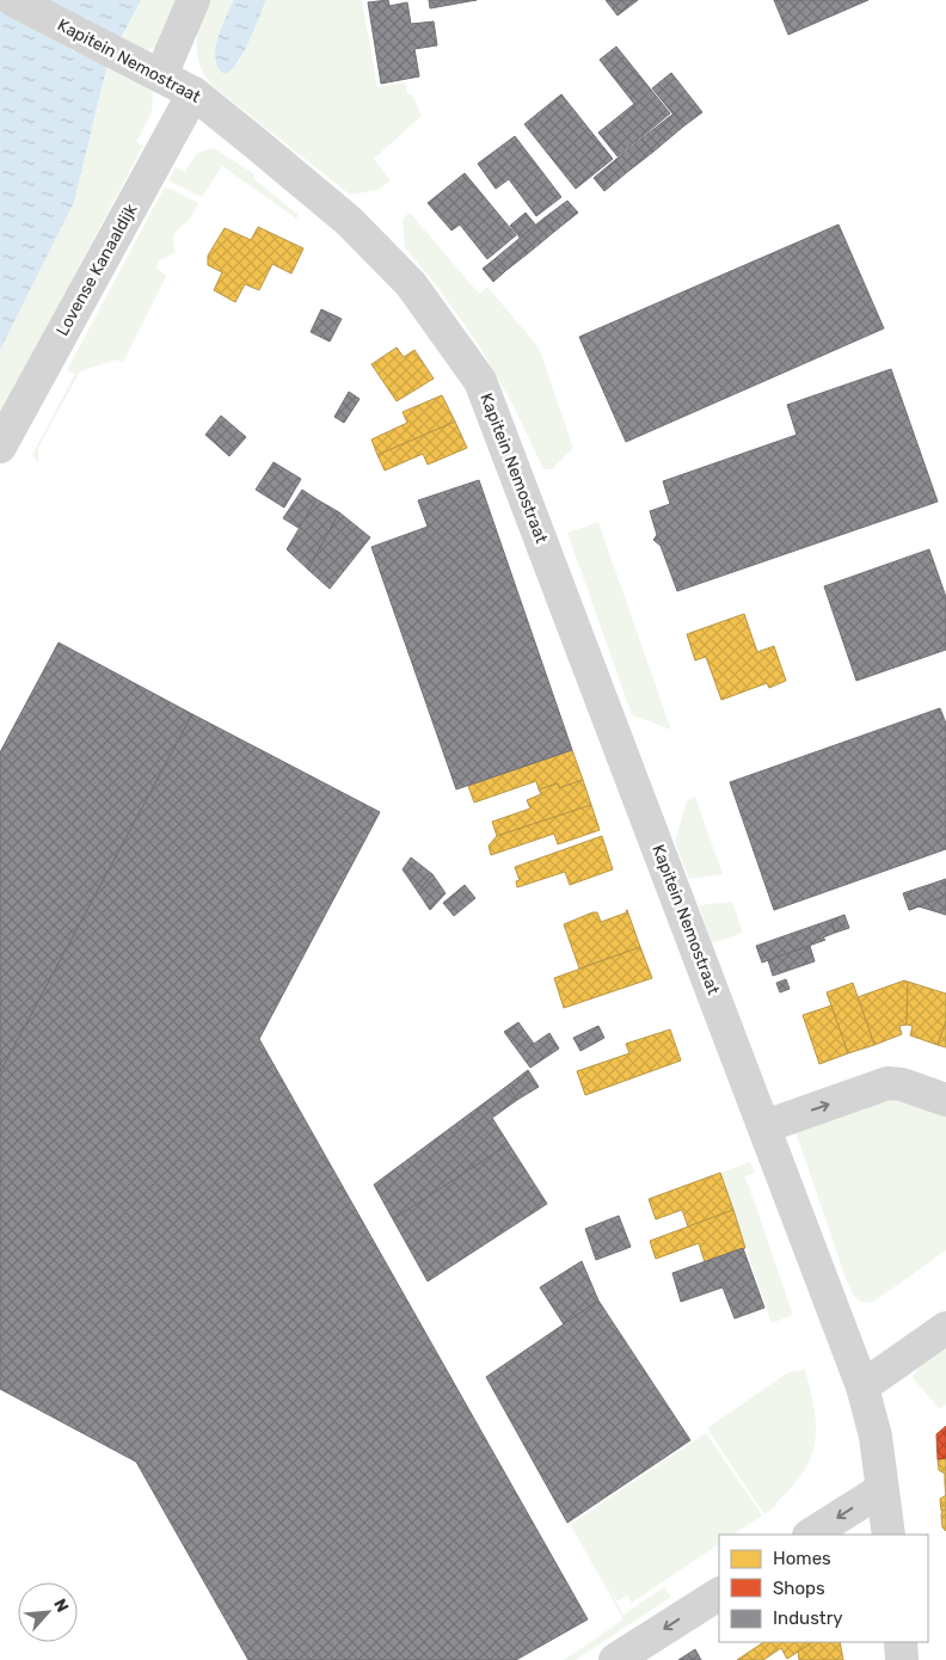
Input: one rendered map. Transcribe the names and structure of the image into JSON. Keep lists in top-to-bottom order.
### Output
{
  "streets": {
    "street": ["Kapitein Nemostraat", "Lovense Kanaaldijk"]
  },
  "crossings": [
    ["Kapitein Nemostraat", "Lovense Kanaaldijk"]
  ],
  "legend": ["Homes", "Shops", "Industry"],
  "north": "top right"
}
